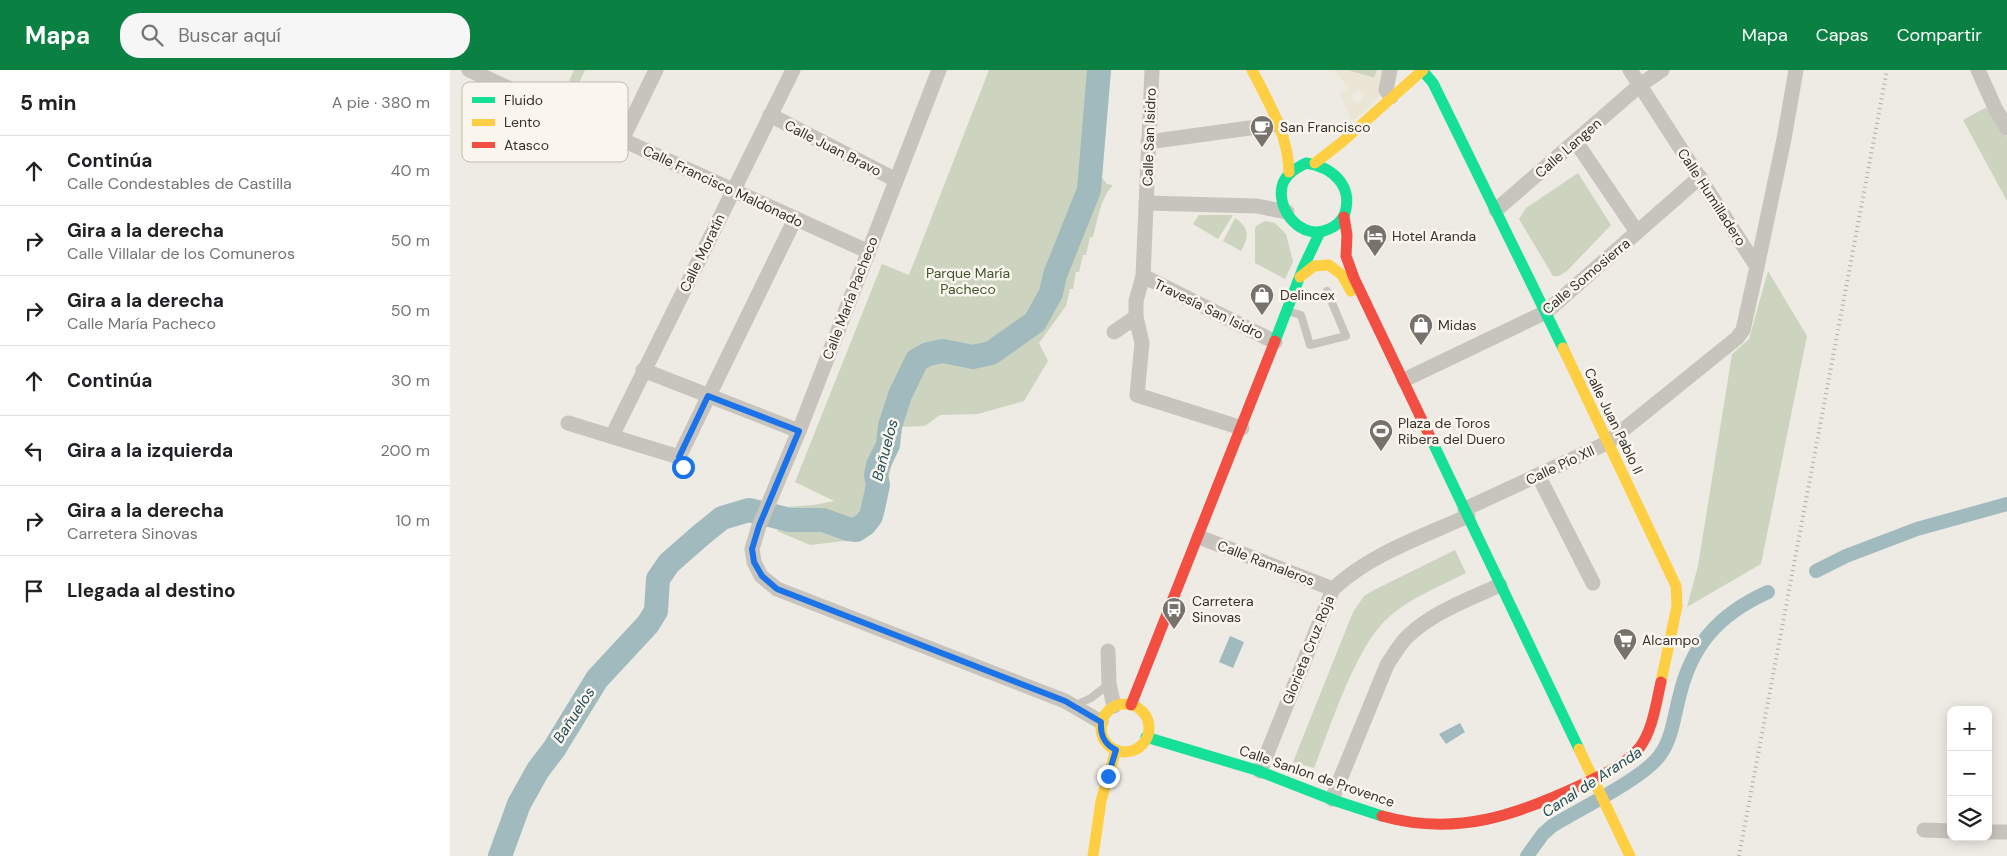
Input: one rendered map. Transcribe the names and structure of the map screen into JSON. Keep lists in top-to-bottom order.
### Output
{
  "streets": {
    "street": [
      "Calle San Isidro",
      "Calle Juan Bravo",
      "Calle Langen",
      "Calle Francisco Maldonado",
      "Calle Humilladero",
      "Calle Moratín",
      "Calle Somosierra",
      "Calle María Pacheco",
      "Travesía San Isidro",
      "Calle Juan Pablo II",
      "Calle Pío XII",
      "Calle Ramaleros",
      "Glorieta Cruz Roja",
      "Calle Sanlon de Provence"
    ]
  },
  "crossings": [
    ["Calle San Isidro", "Travesía San Isidro"],
    ["Calle Juan Bravo", "Calle Moratín"],
    ["Calle Juan Bravo", "Calle María Pacheco"],
    ["Calle Langen", "Calle Humilladero"],
    ["Calle Langen", "Calle Juan Pablo II"],
    ["Calle Francisco Maldonado", "Calle Moratín"],
    ["Calle Francisco Maldonado", "Calle María Pacheco"],
    ["Calle Humilladero", "Calle Somosierra"],
    ["Calle Humilladero", "Calle Pío XII"],
    ["Calle Somosierra", "Calle Juan Pablo II"],
    ["Calle María Pacheco", "Calle Sanlon de Provence"],
    ["Calle Juan Pablo II", "Calle Pío XII"],
    ["Calle Juan Pablo II", "Calle Sanlon de Provence"],
    ["Calle Pío XII", "Glorieta Cruz Roja"],
    ["Calle Ramaleros", "Glorieta Cruz Roja"],
    ["Glorieta Cruz Roja", "Calle Sanlon de Provence"]
  ],
  "water": ["Bañuelos", "Canal de Aranda"],
  "parks": ["Parque María Pacheco"],
  "places": {
    "cafe": ["San Francisco"],
    "hotel": ["Hotel Aranda"],
    "shop": ["Delincex", "Midas"],
    "sports": ["Plaza de Toros Ribera del Duero"],
    "bus stop": ["Carretera Sinovas"],
    "supermarket": ["Alcampo"]
  },
  "legend": ["Fluido", "Lento", "Atasco"],
  "page": {
    "header": "Mapa",
    "search": "Buscar aquí",
    "nav": ["Mapa", "Capas", "Compartir"],
    "heading": ["5 min", "A pie · 380 m"],
    "list": [
      ["Continúa", "Calle Condestables de Castilla", "40 m"],
      ["Gira a la derecha", "Calle Villalar de los Comuneros", "50 m"],
      ["Gira a la derecha", "Calle María Pacheco", "50 m"],
      ["Continúa", "30 m"],
      ["Gira a la izquierda", "200 m"],
      ["Gira a la derecha", "Carretera Sinovas", "10 m"],
      "Llegada al destino"
    ],
    "map_buttons": ["+", "−"]
  }
}
